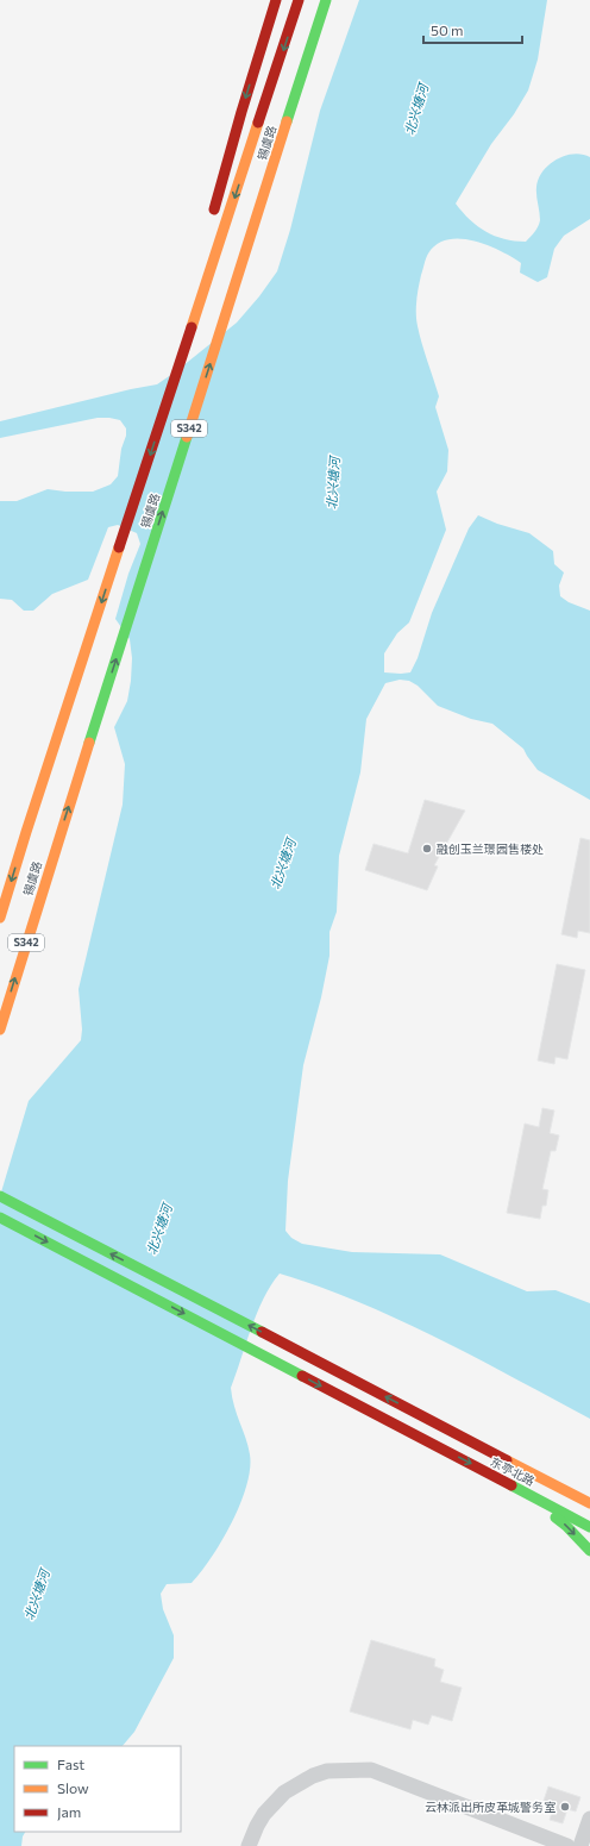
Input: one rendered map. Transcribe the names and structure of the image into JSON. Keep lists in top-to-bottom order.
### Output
{
  "streets": {
    "main road": ["锡虞路", "S342", "东亭北路"]
  },
  "water": ["北兴塘河"],
  "places": ["融创玉兰璟园售楼处", "云林派出所皮革城警务室"],
  "legend": ["Fast", "Slow", "Jam"],
  "scale_bar": "50 m"
}
